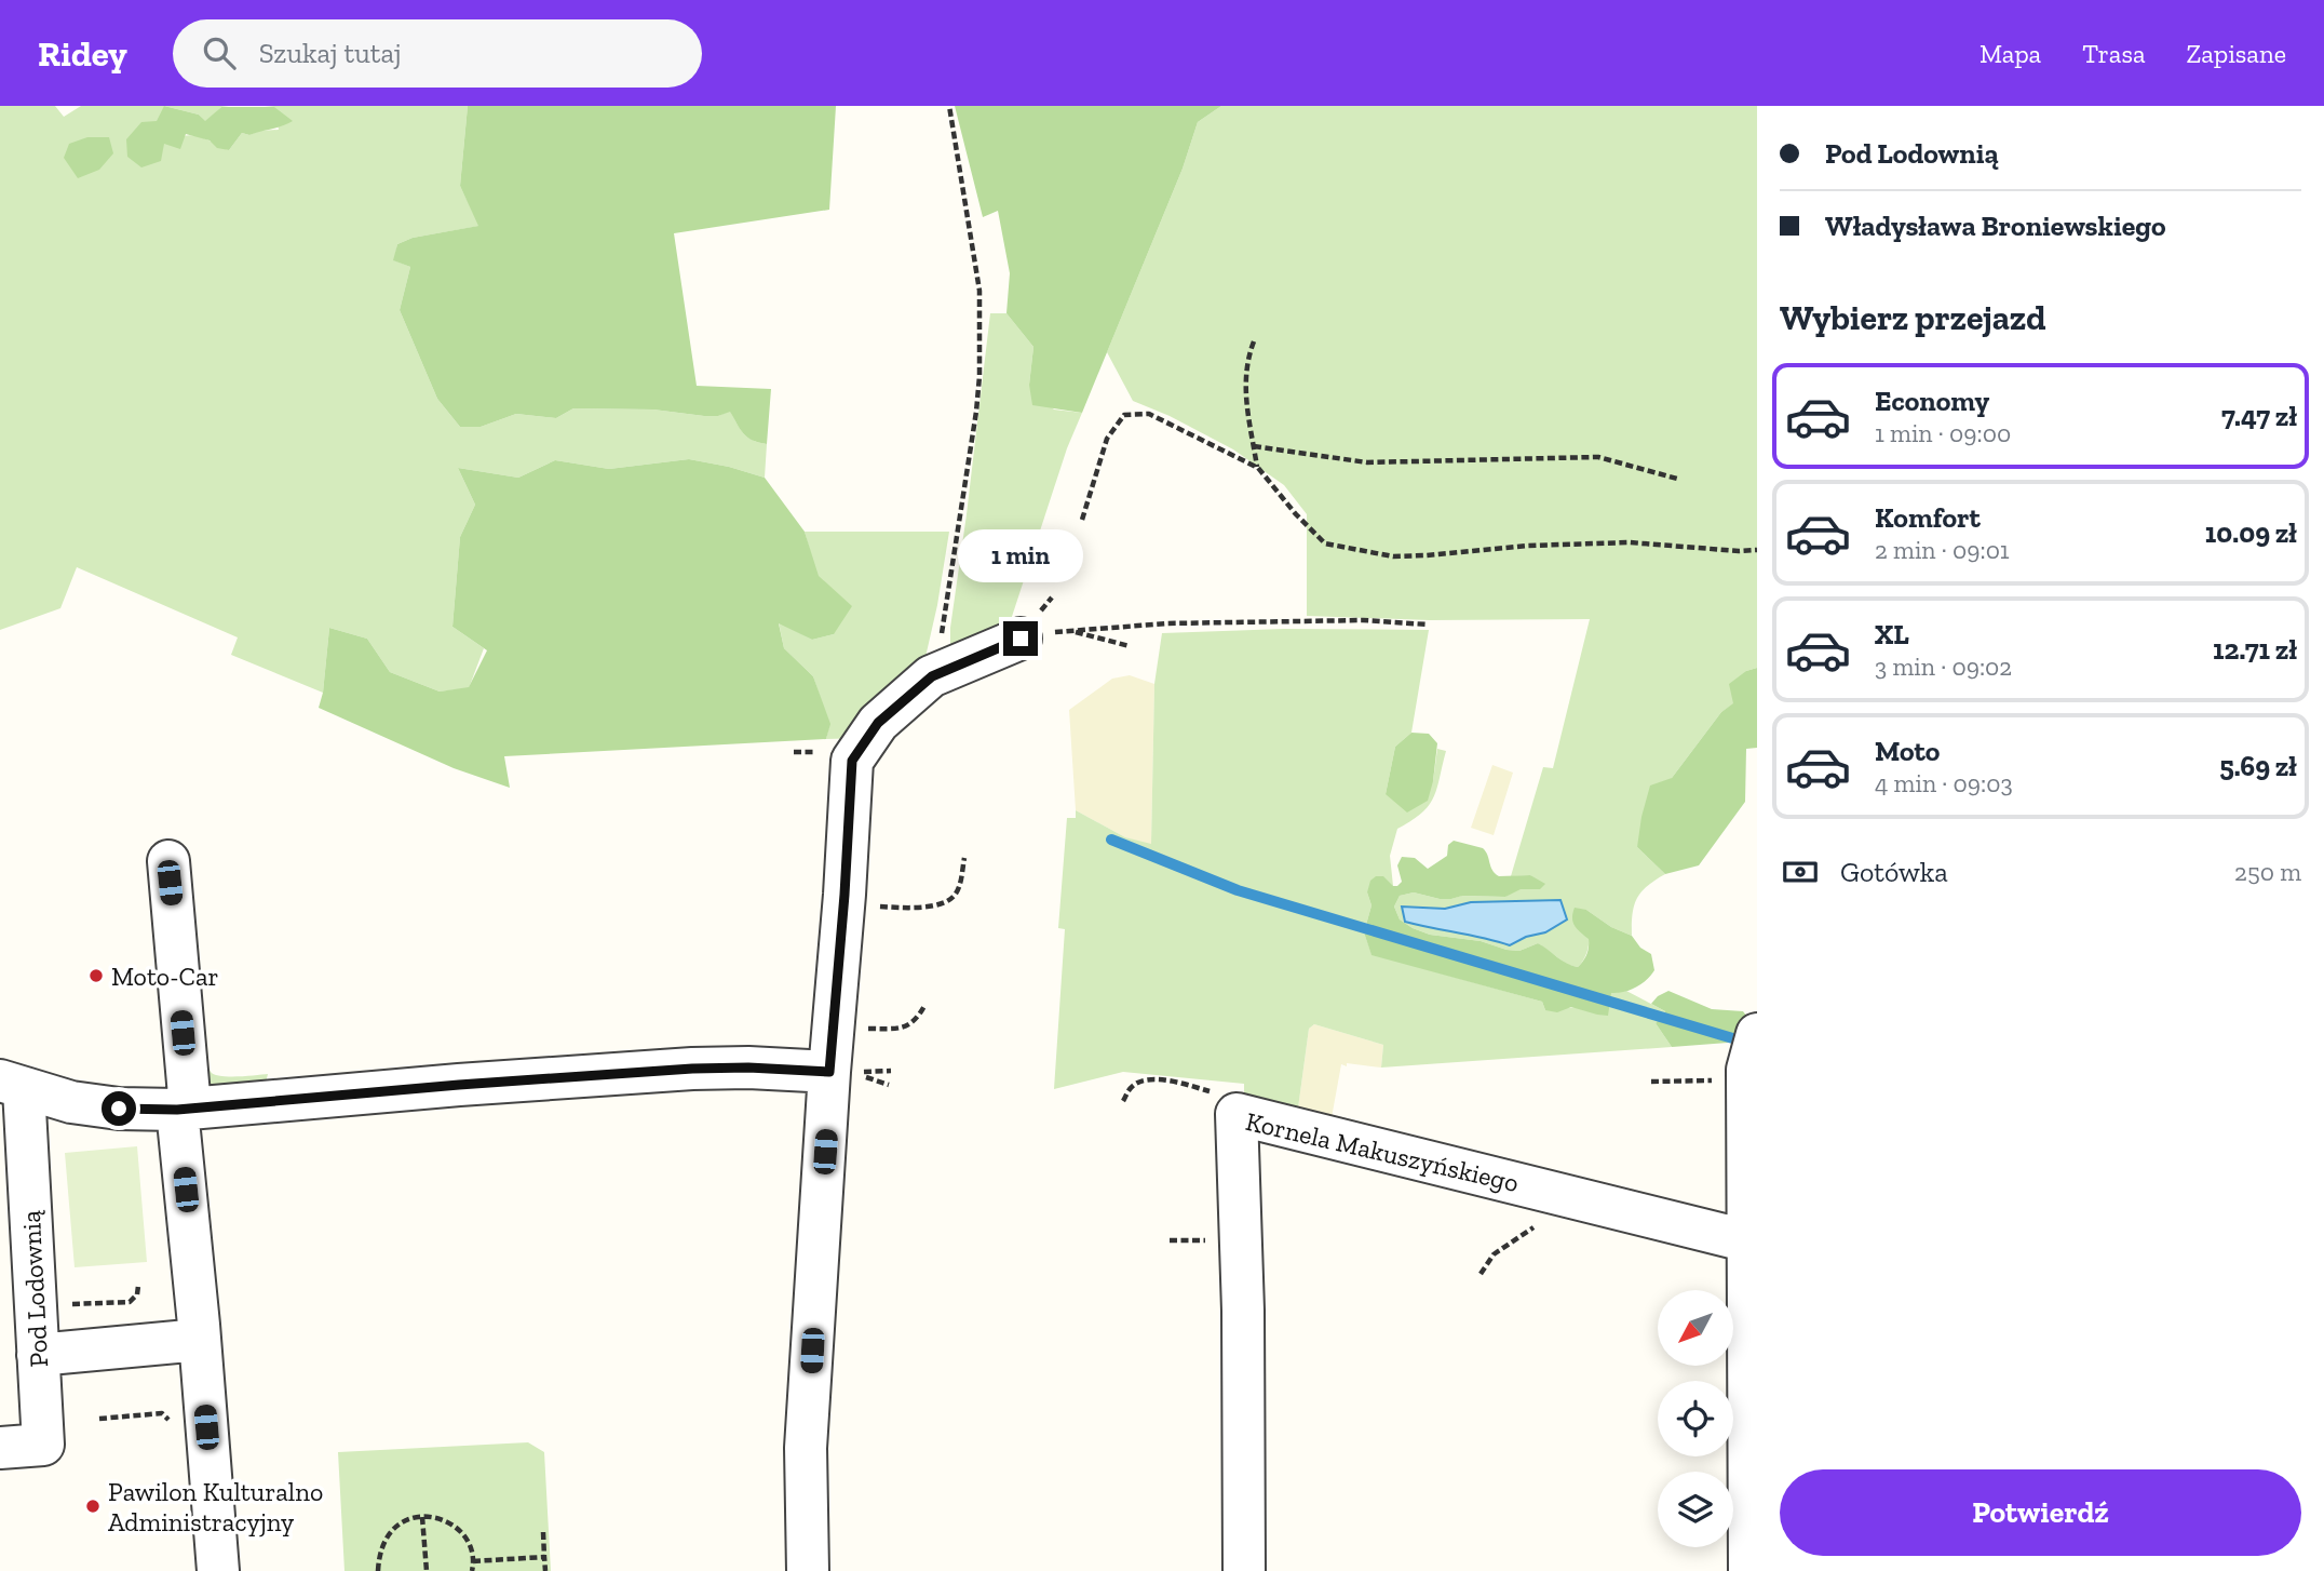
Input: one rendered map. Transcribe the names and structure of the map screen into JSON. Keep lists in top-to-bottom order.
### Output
{
  "streets": {
    "street": ["Kornela Makuszyńskiego", "Pod Lodownią"]
  },
  "places": ["Moto-Car", "Pawilon Kulturalno Administracyjny"],
  "north": "bottom left",
  "page": {
    "header": "Ridey",
    "search": "Szukaj tutaj",
    "nav": ["Mapa", "Trasa", "Zapisane"],
    "banner": ["Pod Lodownią", "Władysława Broniewskiego"],
    "heading": "Wybierz przejazd",
    "list": [
      {
        "name": "Economy",
        "note": "1 min · 09:00",
        "value": "7.47 zł"
      },
      {
        "name": "Komfort",
        "note": "2 min · 09:01",
        "value": "10.09 zł"
      },
      {
        "name": "XL",
        "note": "3 min · 09:02",
        "value": "12.71 zł"
      },
      {
        "name": "Moto",
        "note": "4 min · 09:03",
        "value": "5.69 zł"
      }
    ],
    "bubble": "1 min",
    "pay": ["Gotówka", "250 m"],
    "buttons": "Potwierdź"
  }
}
